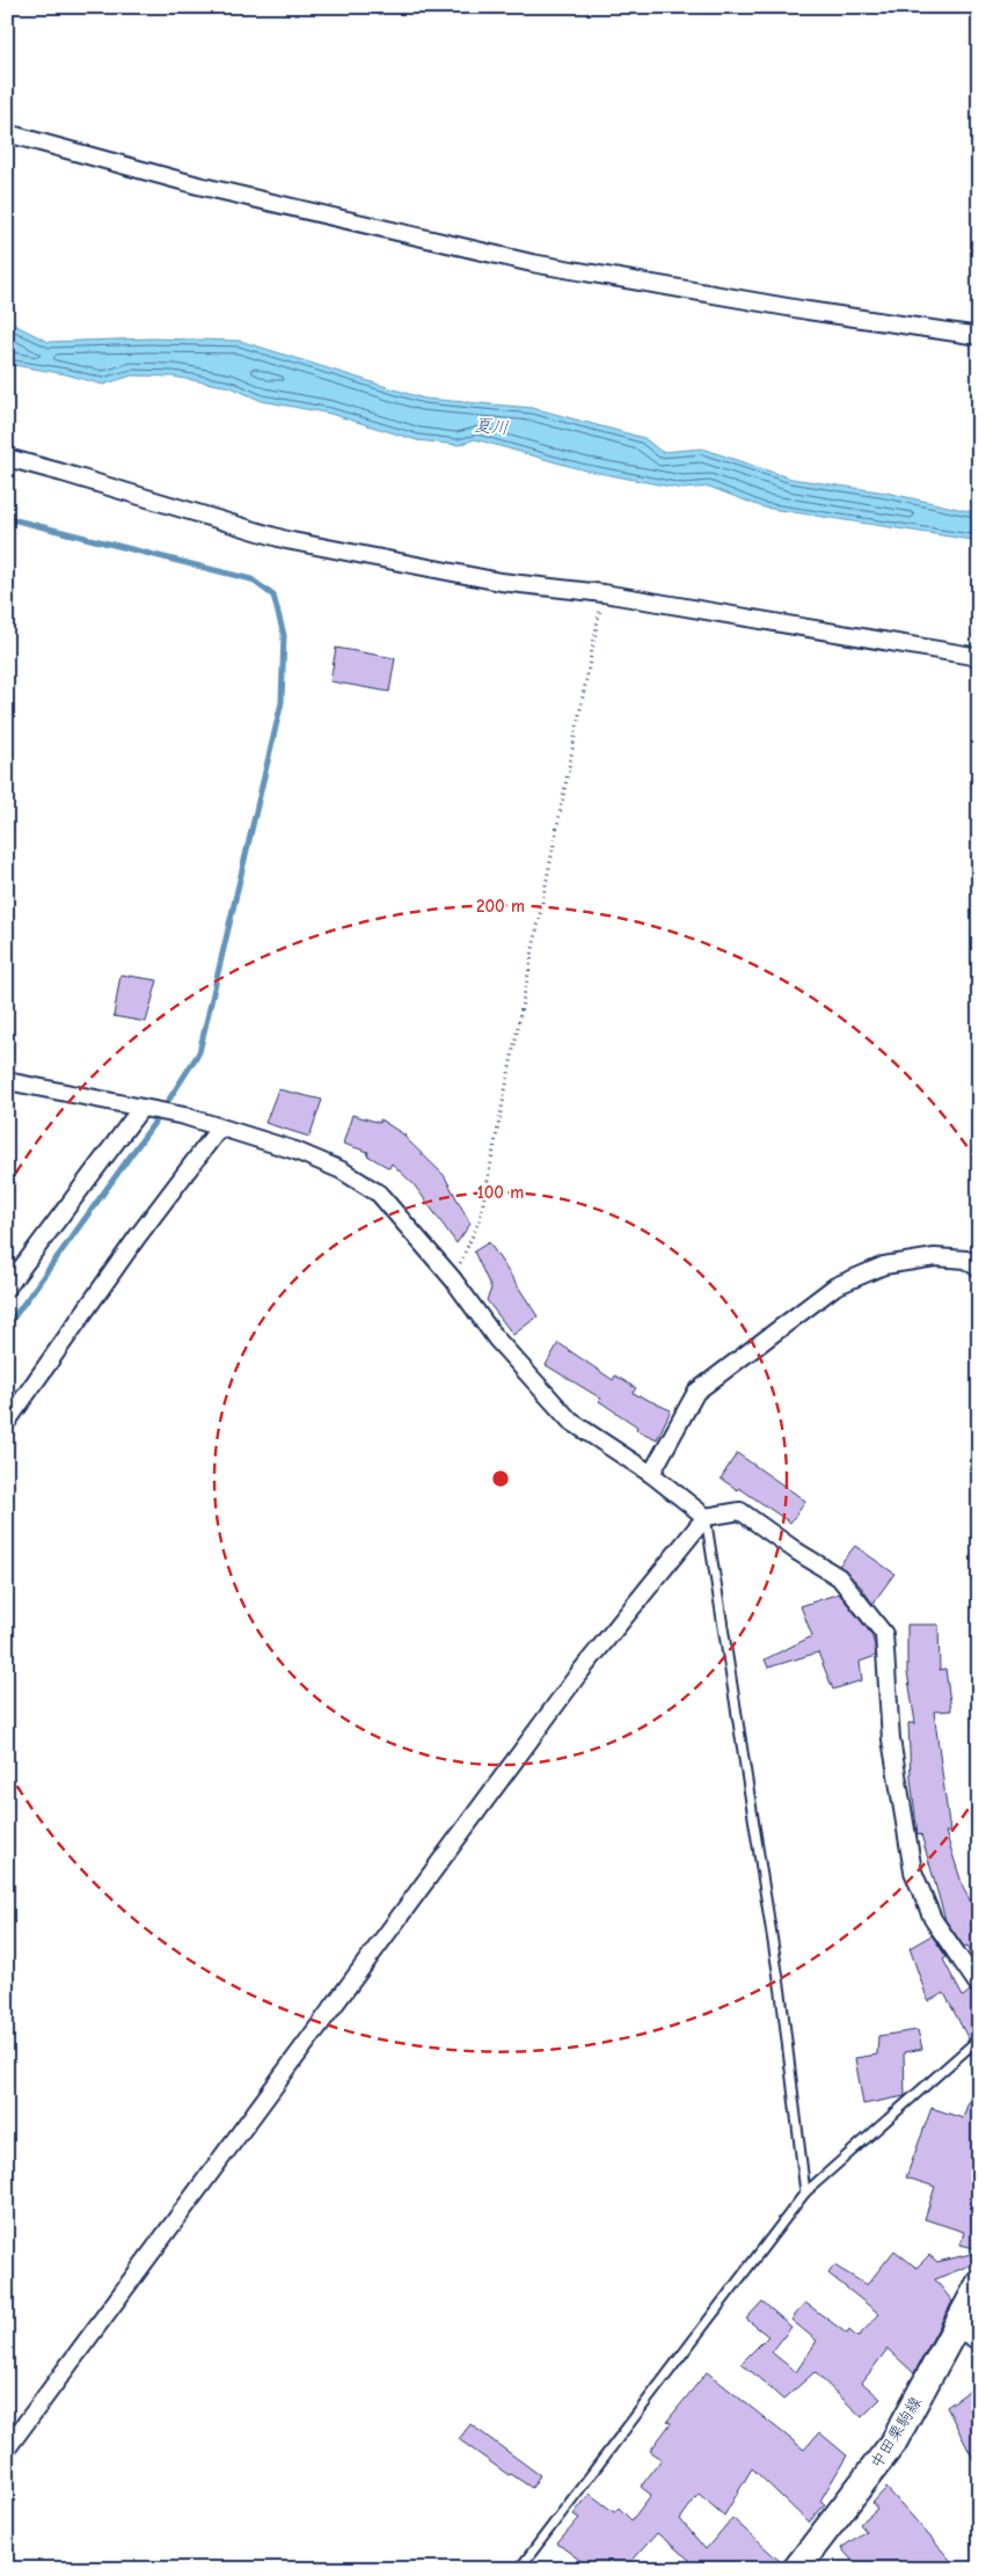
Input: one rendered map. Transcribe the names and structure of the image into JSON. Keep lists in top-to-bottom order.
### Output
{
  "streets": {
    "main road": ["中田栗駒線"]
  },
  "water": ["夏川"],
  "rings": ["200 m", "100 m"]
}
